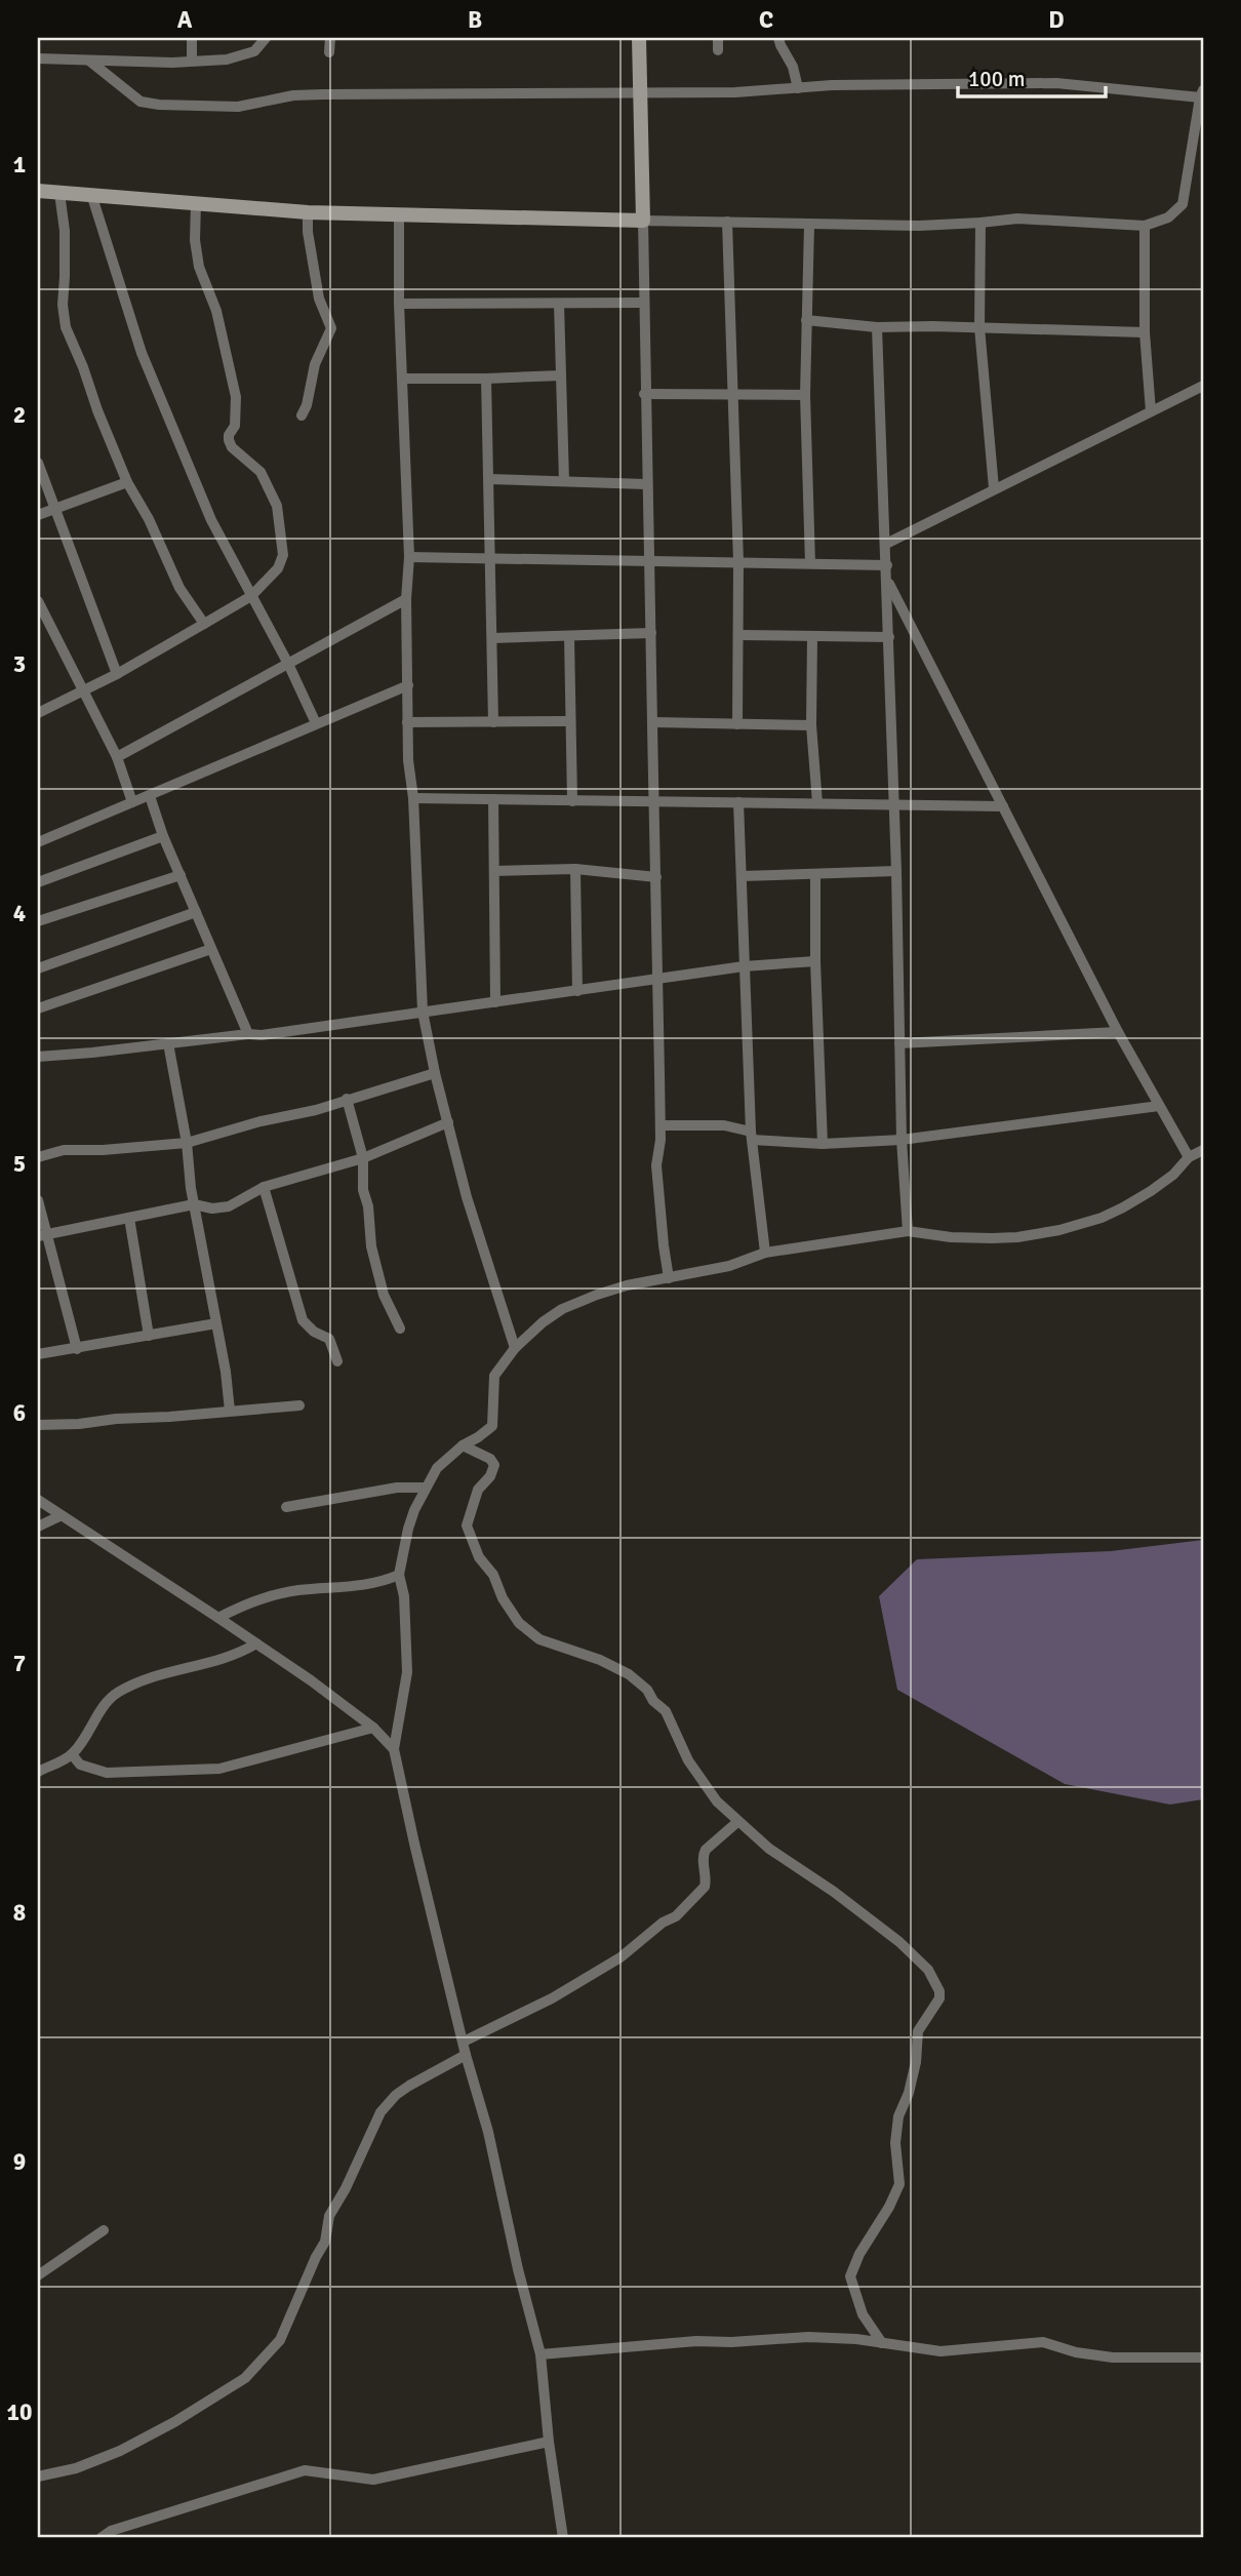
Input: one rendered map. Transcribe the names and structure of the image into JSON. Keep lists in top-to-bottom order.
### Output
{
  "scale_bar": "100 m",
  "grid": {
    "columns": [
      "A",
      "B",
      "C",
      "D"
    ],
    "rows": [
      "1",
      "2",
      "3",
      "4",
      "5",
      "6",
      "7",
      "8",
      "9",
      "10"
    ]
  }
}
